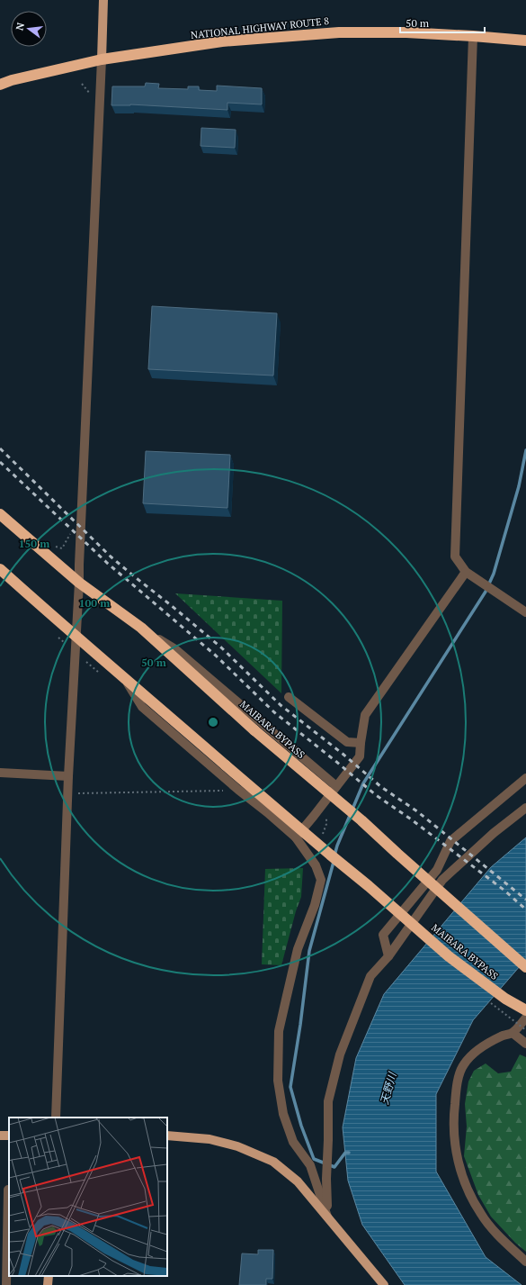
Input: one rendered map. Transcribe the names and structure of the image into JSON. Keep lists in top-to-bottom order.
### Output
{
  "streets": {
    "highway": ["NATIONAL HIGHWAY ROUTE 8", "MAIBARA BYPASS"]
  },
  "water": ["天野川"],
  "scale_bar": "50 m",
  "north": "left",
  "rings": ["150 m", "100 m", "50 m"]
}
